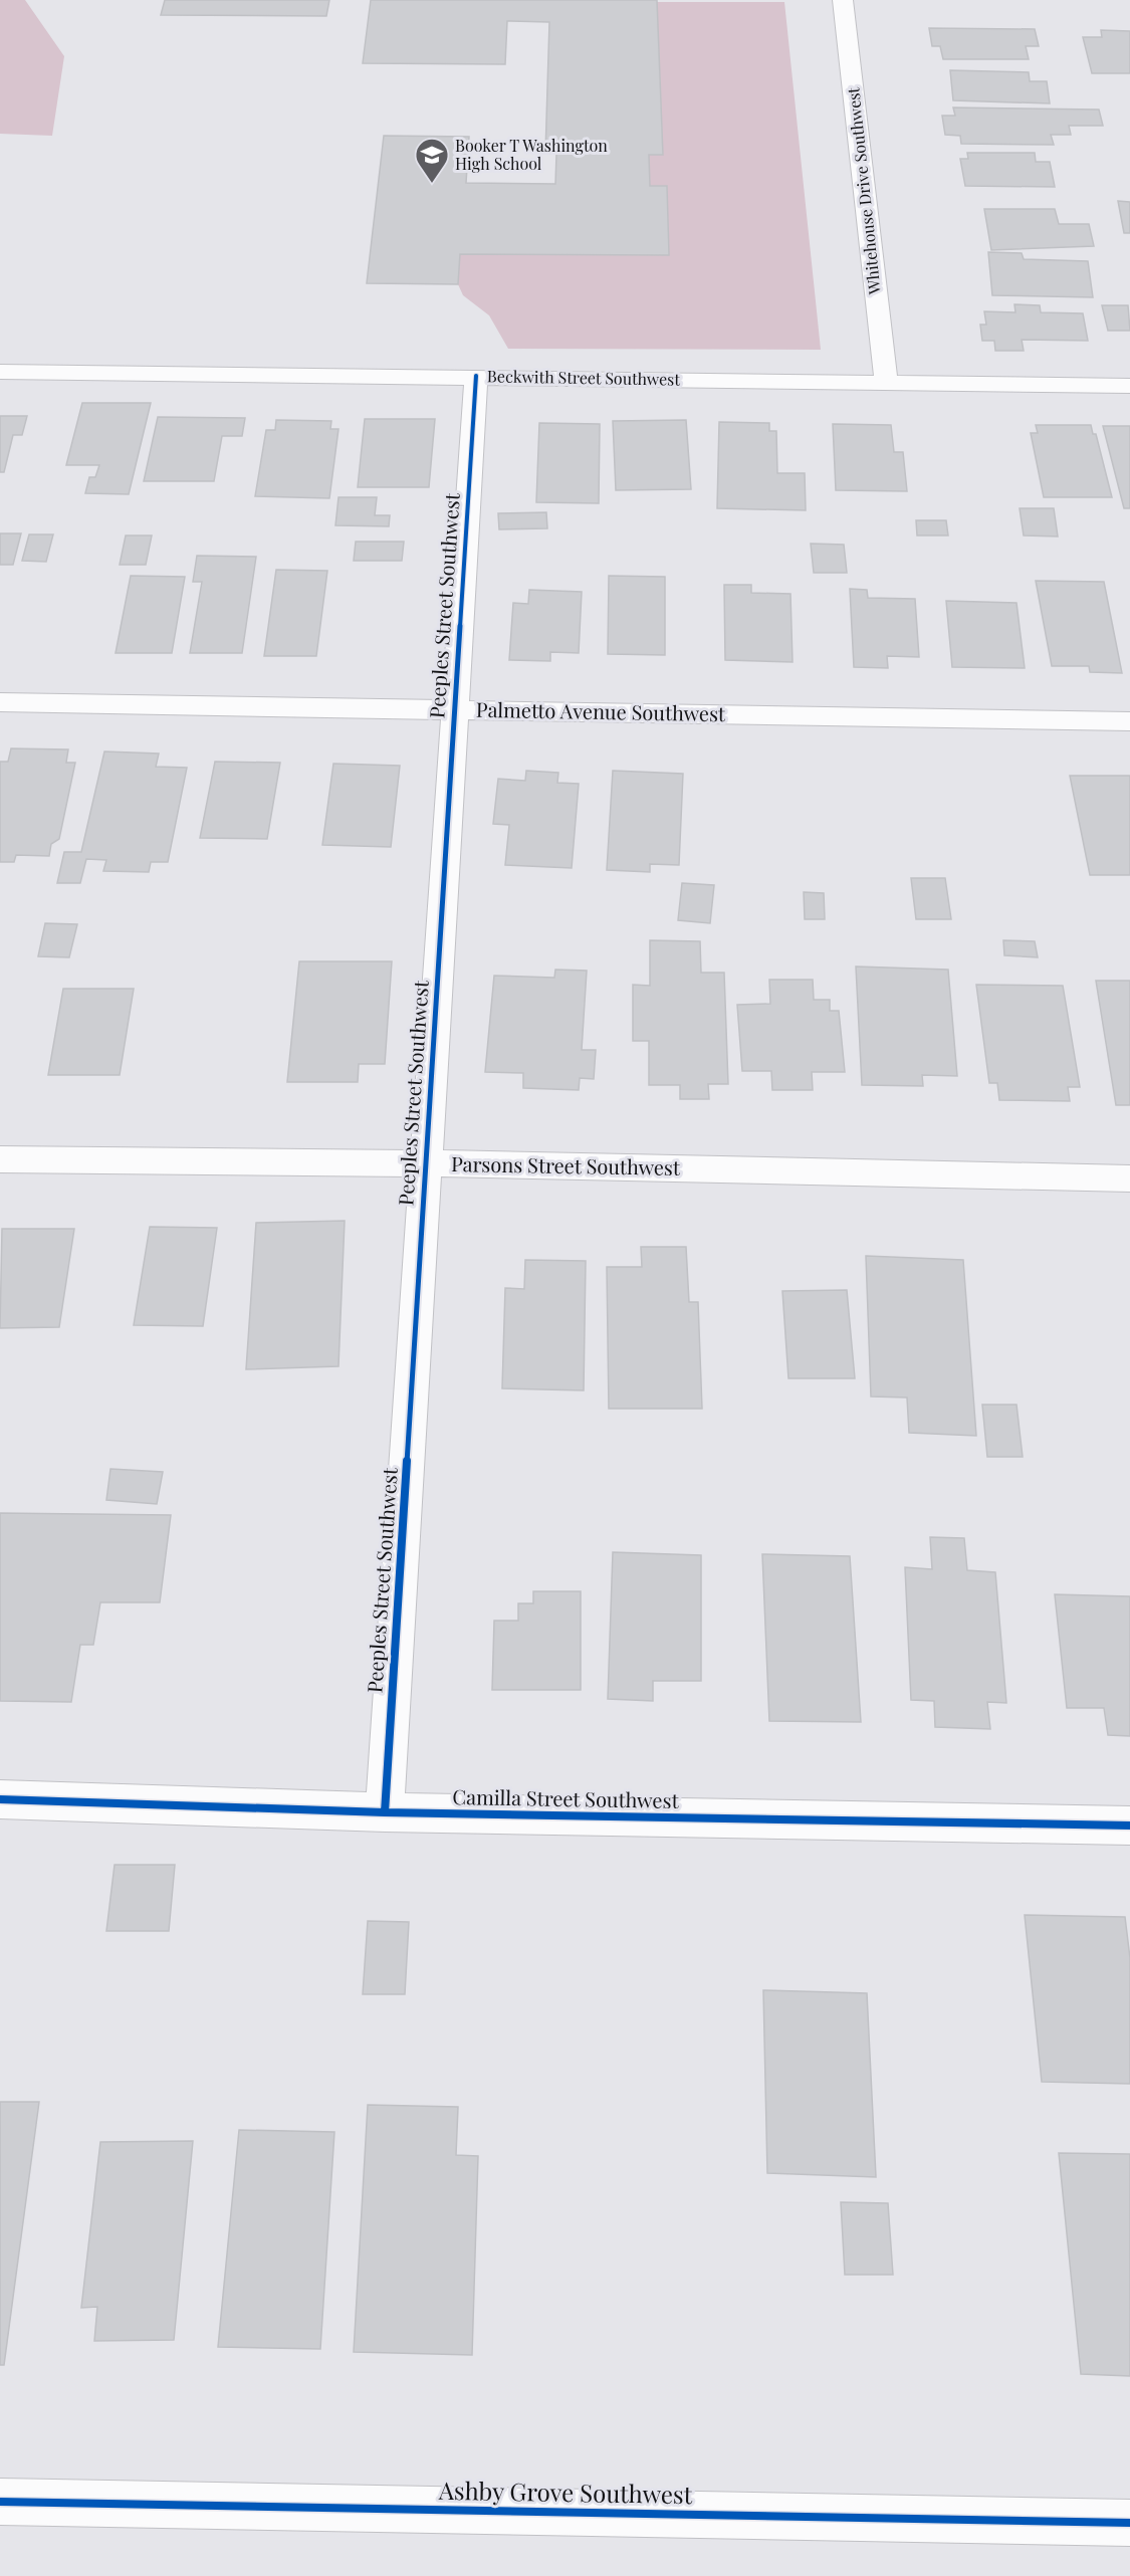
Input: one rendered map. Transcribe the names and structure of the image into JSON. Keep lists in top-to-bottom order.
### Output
{
  "streets": {
    "street": [
      "Whitehouse Drive Southwest",
      "Beckwith Street Southwest",
      "Peeples Street Southwest",
      "Palmetto Avenue Southwest",
      "Parsons Street Southwest",
      "Camilla Street Southwest",
      "Ashby Grove Southwest"
    ]
  },
  "crossings": [
    ["Whitehouse Drive Southwest", "Beckwith Street Southwest"],
    ["Beckwith Street Southwest", "Peeples Street Southwest"],
    ["Peeples Street Southwest", "Palmetto Avenue Southwest"],
    ["Peeples Street Southwest", "Parsons Street Southwest"],
    ["Peeples Street Southwest", "Camilla Street Southwest"]
  ],
  "places": {
    "school or university": ["Booker T Washington High School"]
  }
}
